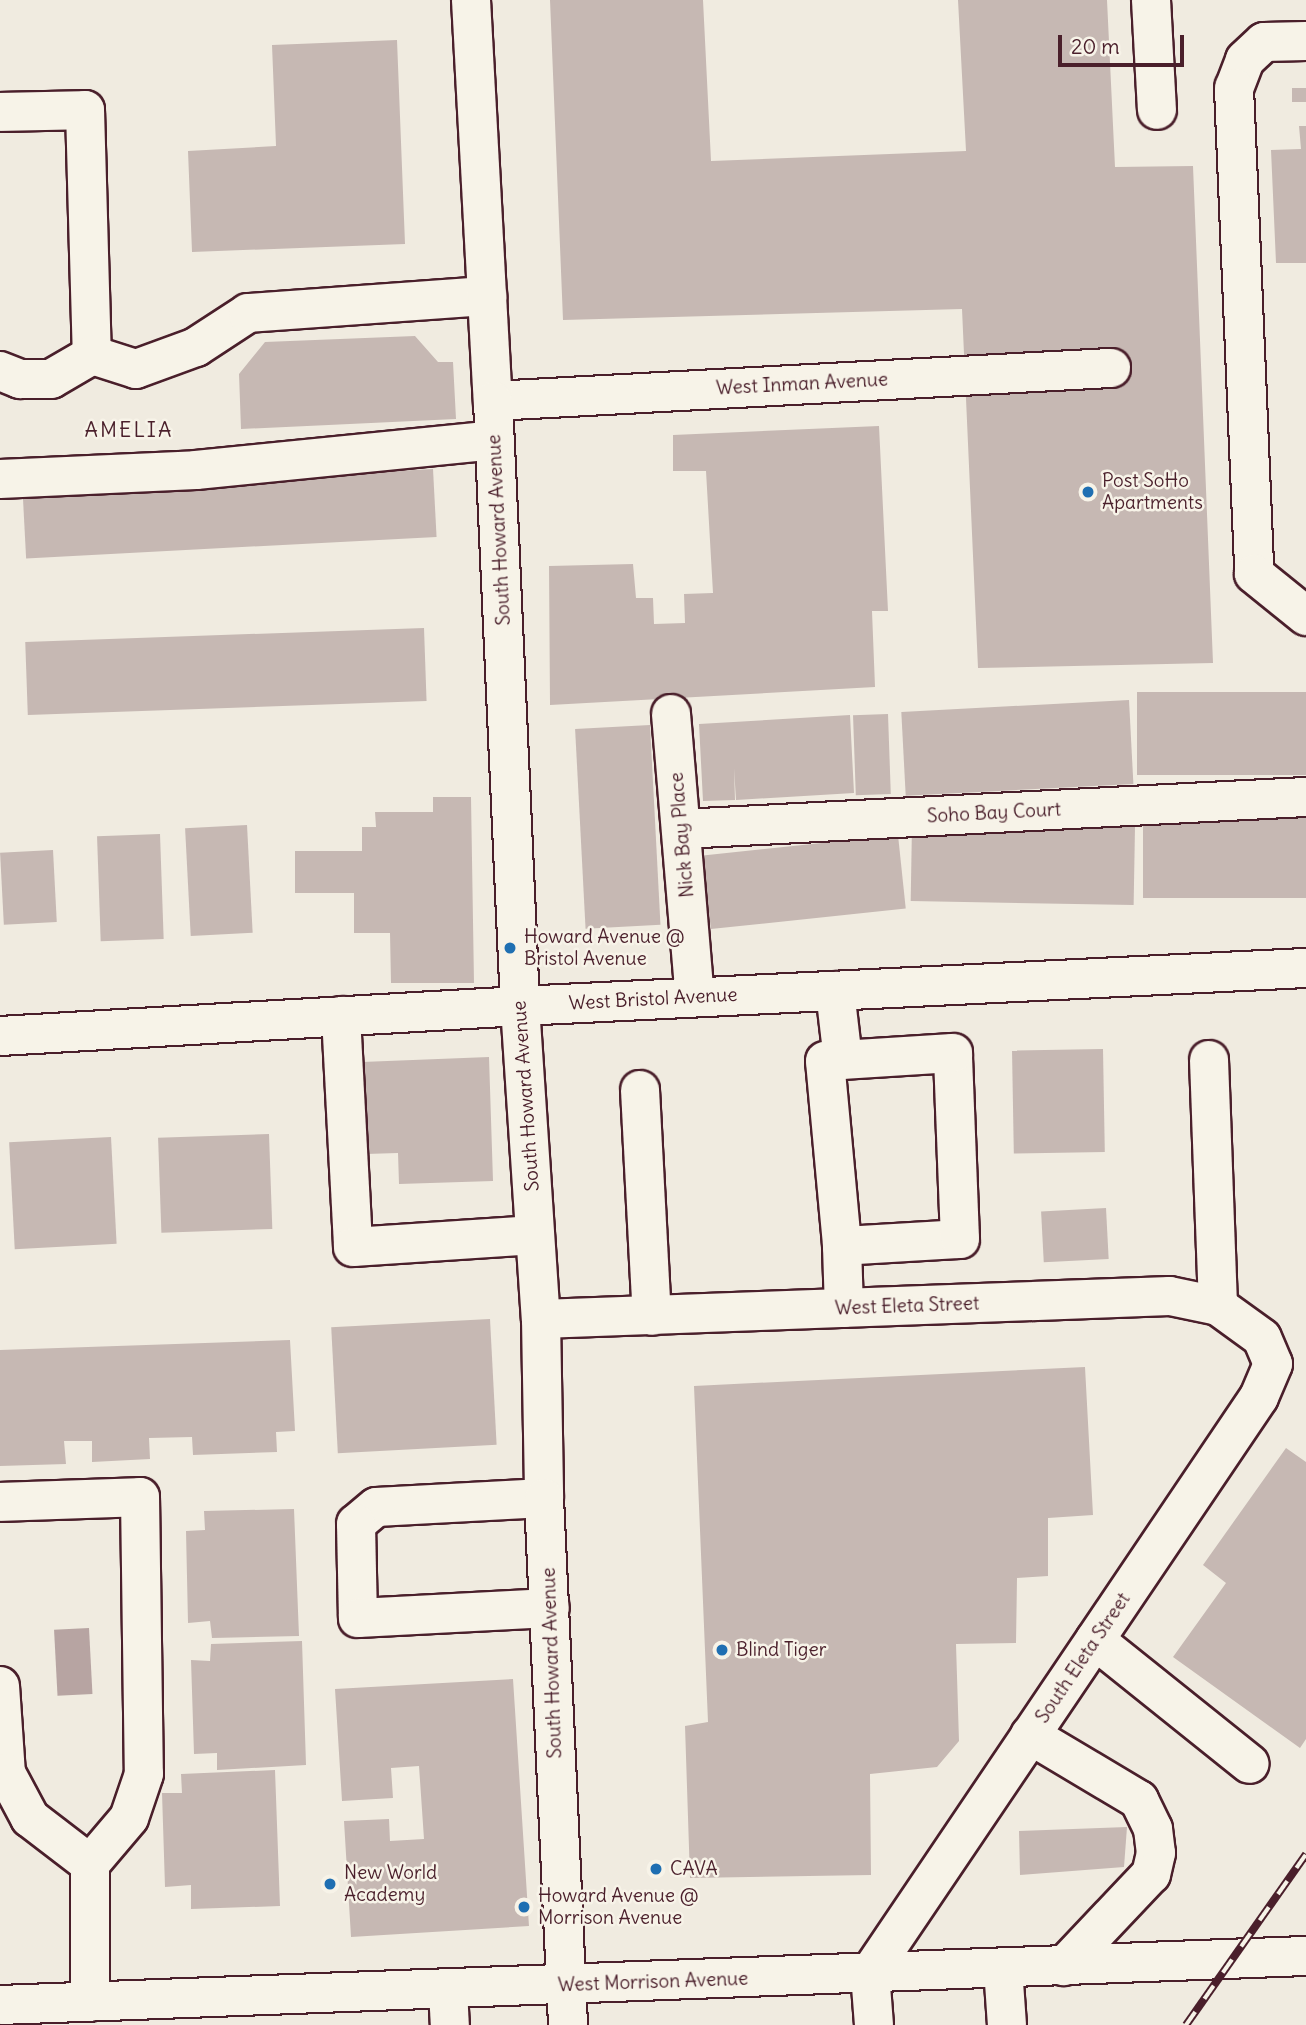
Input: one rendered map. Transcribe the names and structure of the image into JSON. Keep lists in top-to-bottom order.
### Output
{
  "streets": {
    "street": [
      "West Inman Avenue",
      "South Howard Avenue",
      "Soho Bay Court",
      "Nick Bay Place",
      "West Bristol Avenue",
      "West Eleta Street",
      "South Eleta Street",
      "West Morrison Avenue"
    ]
  },
  "crossings": [
    ["West Inman Avenue", "South Howard Avenue"],
    ["South Howard Avenue", "West Bristol Avenue"],
    ["South Howard Avenue", "West Eleta Street"],
    ["South Howard Avenue", "West Morrison Avenue"],
    ["Soho Bay Court", "Nick Bay Place"],
    ["Nick Bay Place", "West Bristol Avenue"],
    ["West Eleta Street", "South Eleta Street"],
    ["South Eleta Street", "West Morrison Avenue"]
  ],
  "districts": ["AMELIA"],
  "places": [
    "Post SoHo Apartments",
    "Howard Avenue @ Bristol Avenue",
    "Blind Tiger",
    "CAVA",
    "New World Academy",
    "Howard Avenue @ Morrison Avenue"
  ],
  "scale_bar": "20 m"
}
